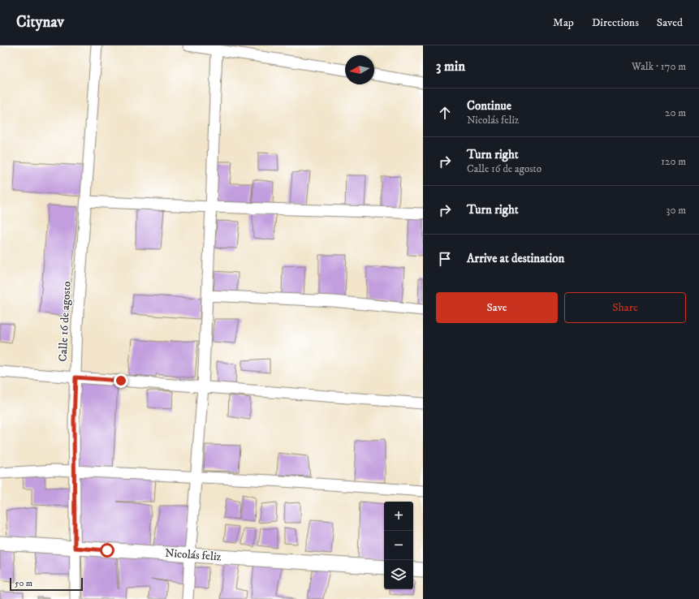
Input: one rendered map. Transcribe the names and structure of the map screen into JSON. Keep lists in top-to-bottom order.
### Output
{
  "streets": {
    "main road": ["Nicolás feliz"],
    "street": ["Calle 16 de agosto"]
  },
  "crossings": [
    ["Calle 16 de agosto", "Nicolás feliz"]
  ],
  "scale_bar": "50 m",
  "north": "left",
  "page": {
    "header": "Citynav",
    "nav": ["Map", "Directions", "Saved"],
    "heading": ["3 min", "Walk · 170 m"],
    "list": [
      ["Continue", "Nicolás feliz", "20 m"],
      ["Turn right", "Calle 16 de agosto", "120 m"],
      ["Turn right", "30 m"],
      "Arrive at destination"
    ],
    "buttons": ["Save", "Share"],
    "map_buttons": ["+", "−"],
    "scale": "50 m"
  }
}
